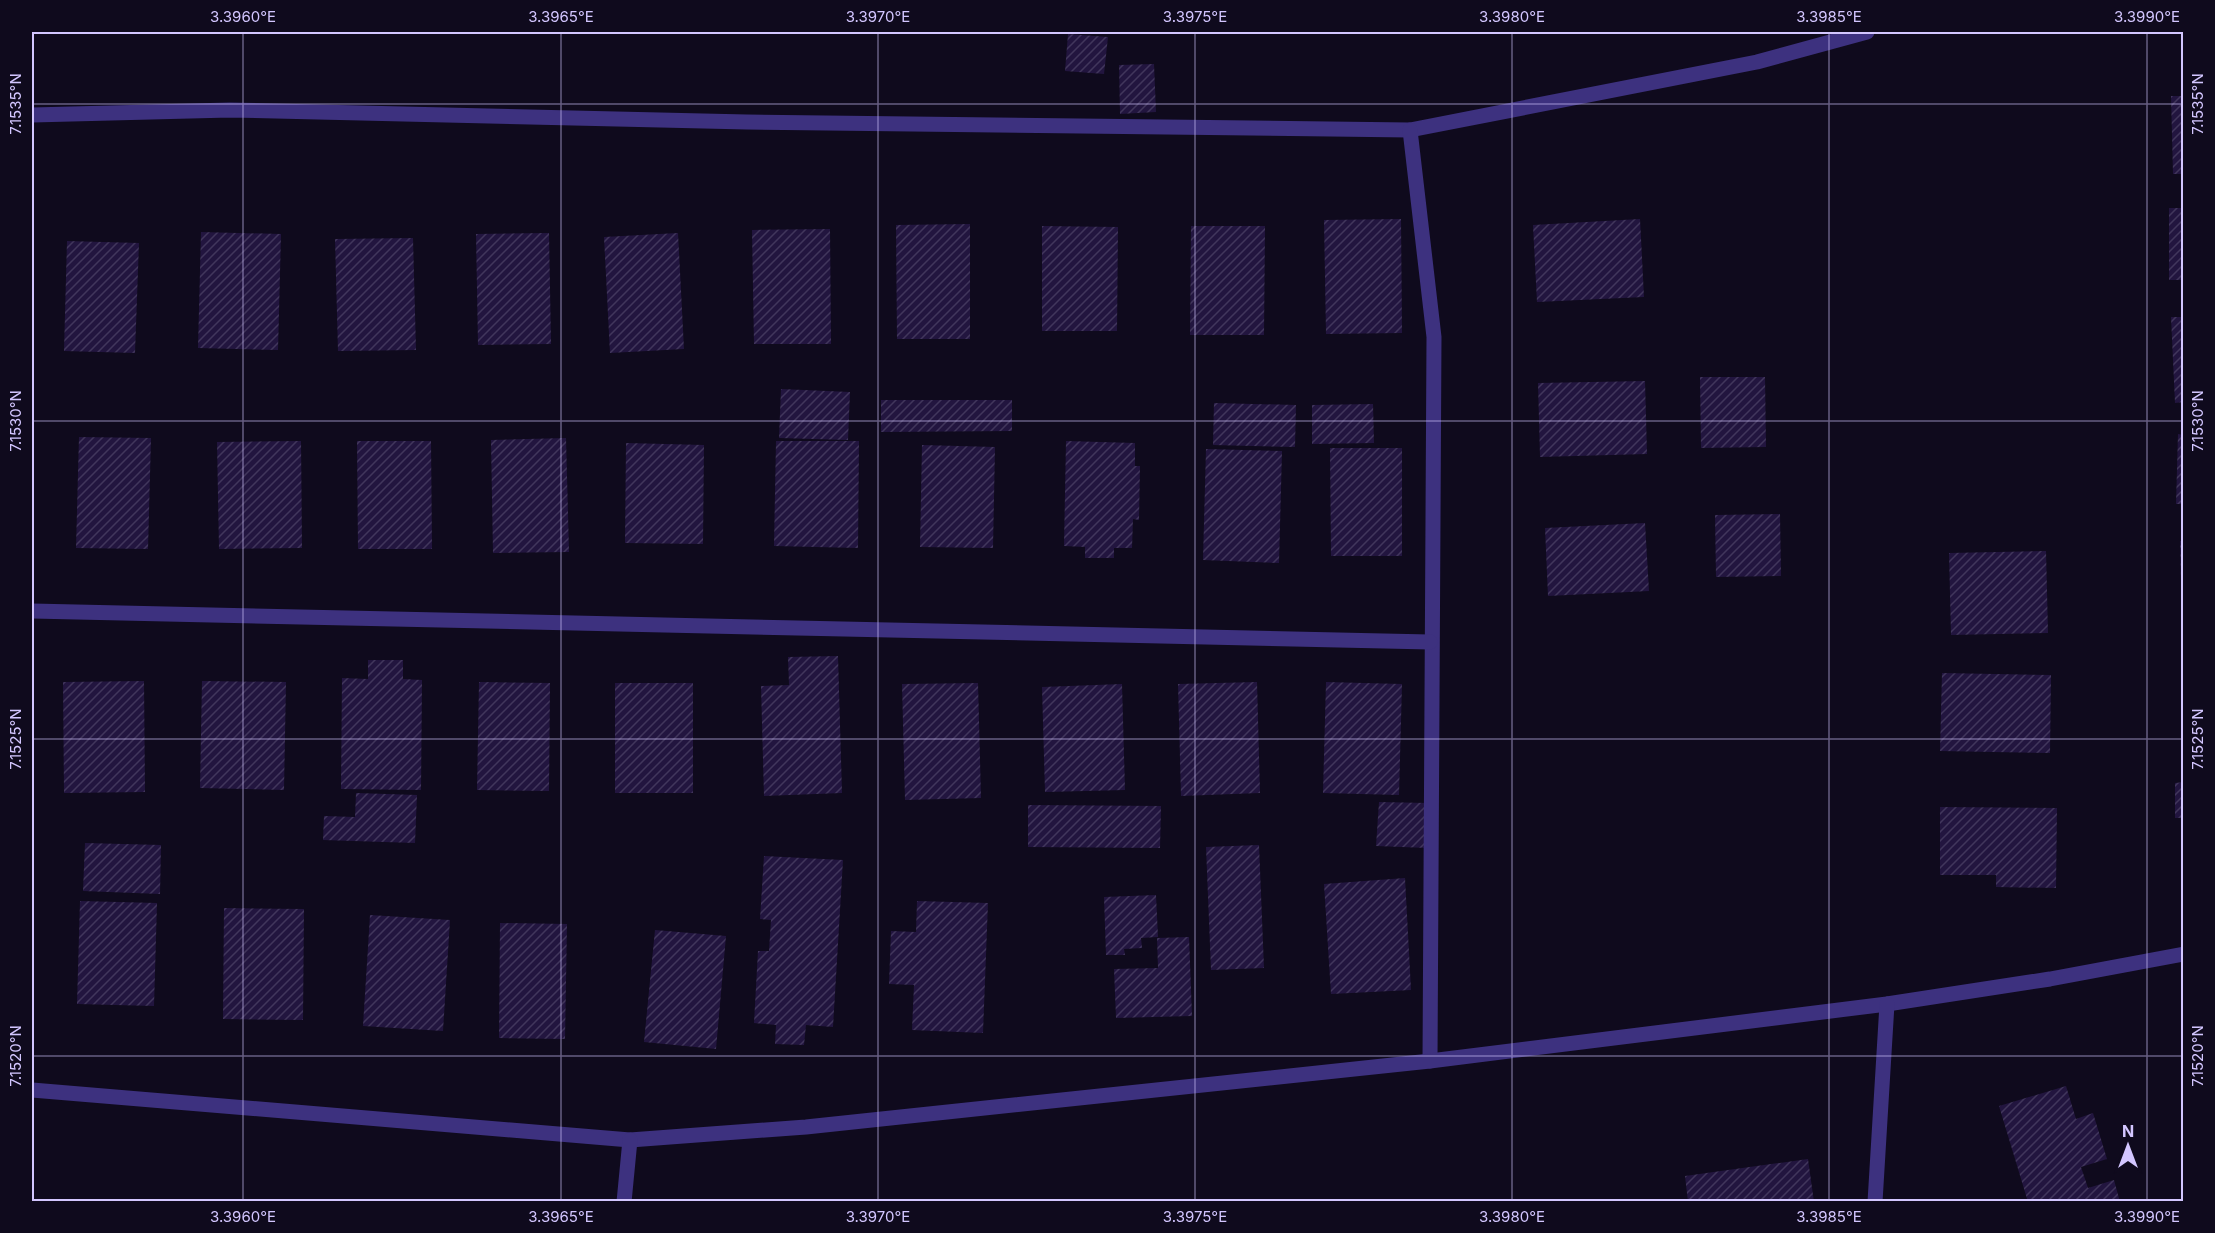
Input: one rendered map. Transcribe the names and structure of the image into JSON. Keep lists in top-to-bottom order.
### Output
{
  "north": "top",
  "coordinates": [
    "3.3960°E",
    "3.3965°E",
    "3.3970°E",
    "3.3975°E",
    "3.3980°E",
    "3.3985°E",
    "3.3990°E",
    "7.1535°N",
    "7.1530°N",
    "7.1525°N",
    "7.1520°N"
  ]
}
